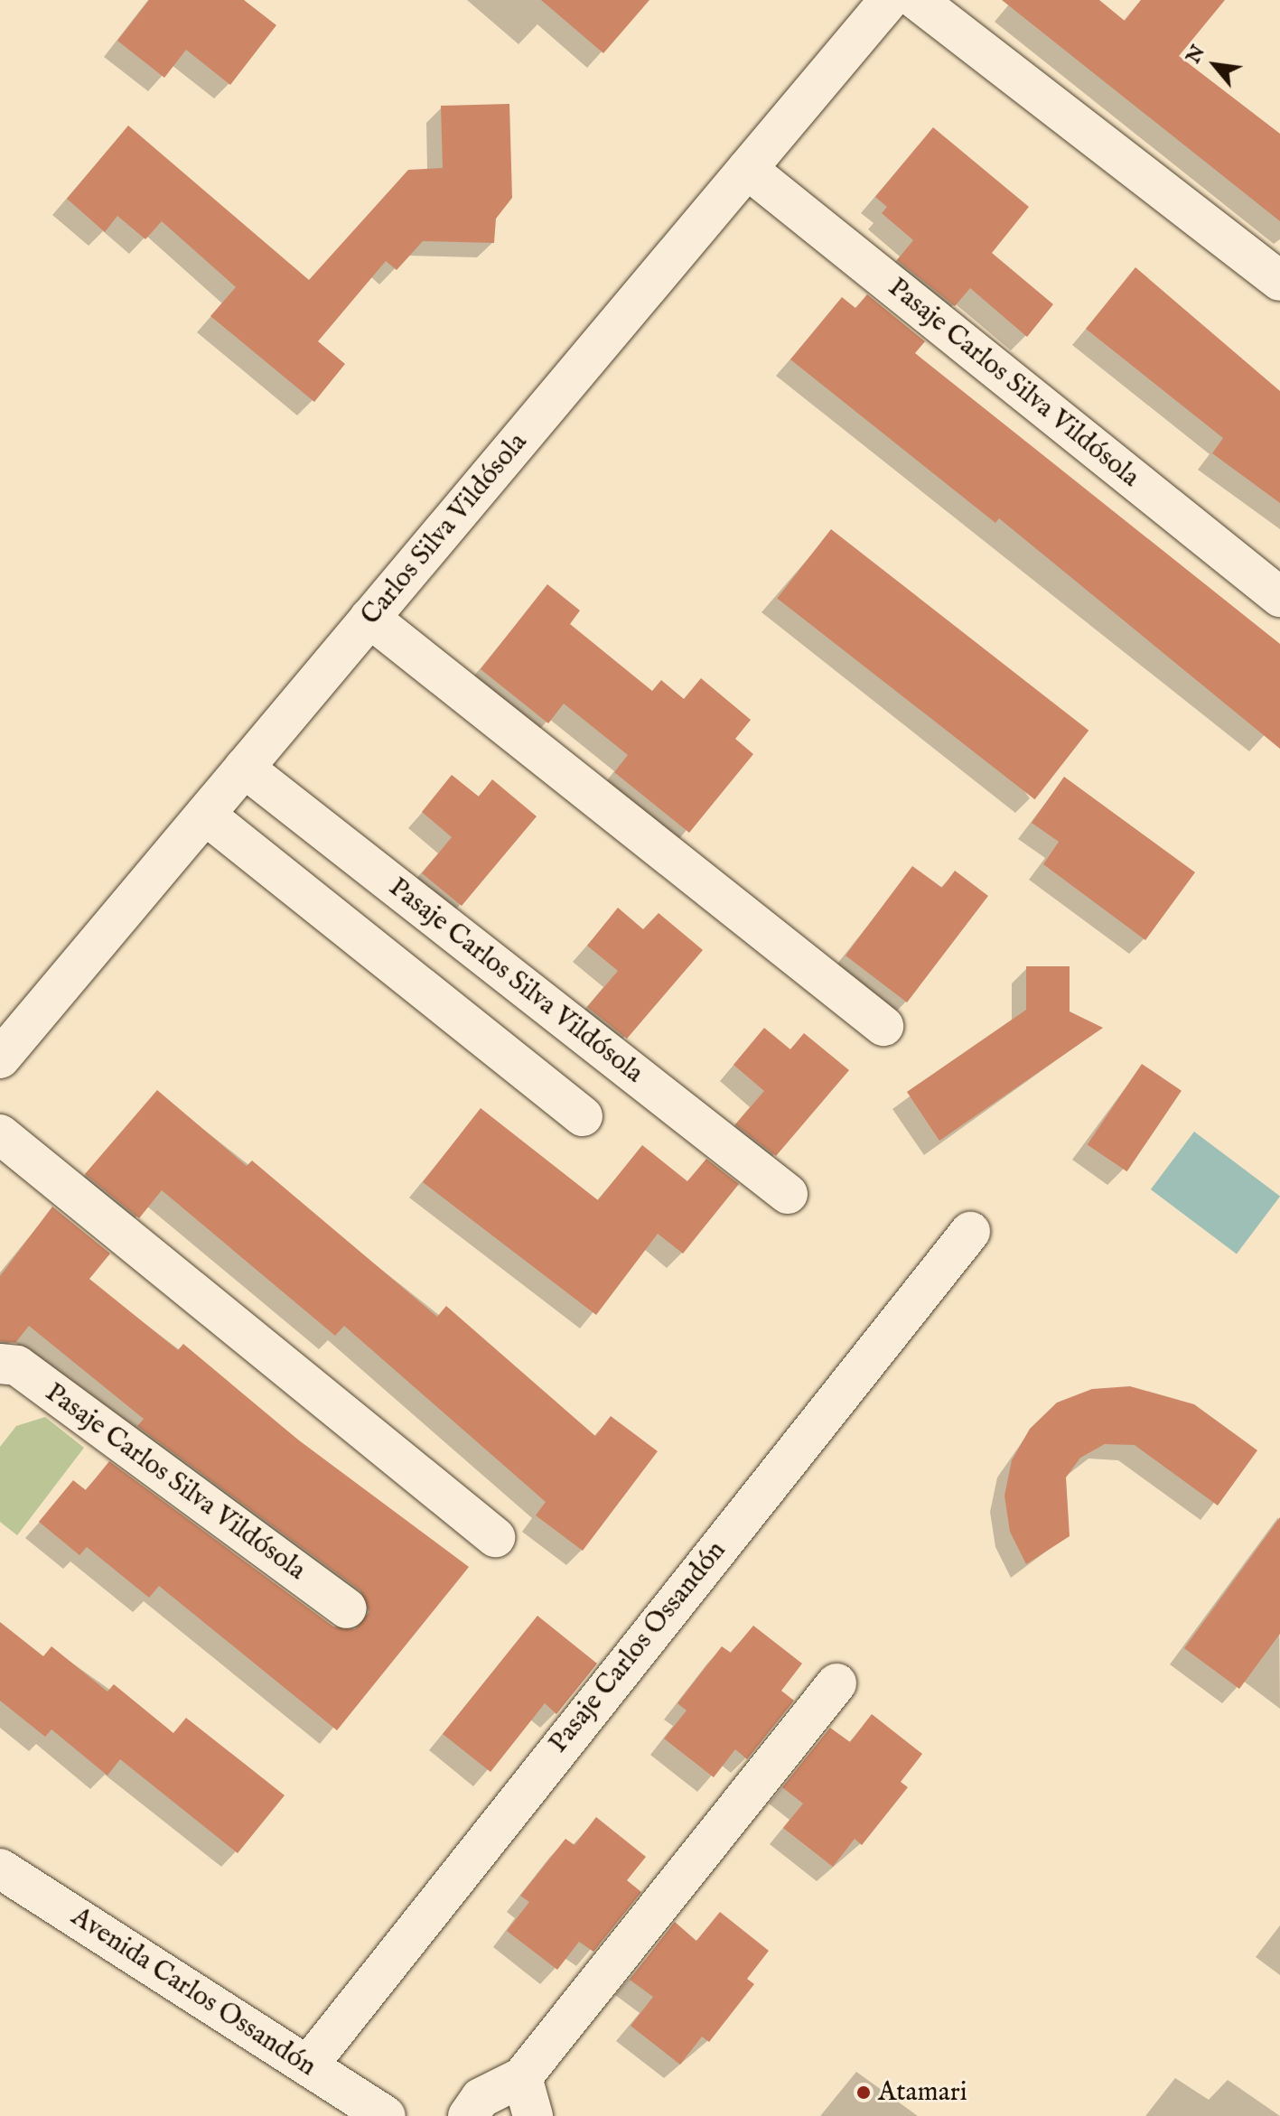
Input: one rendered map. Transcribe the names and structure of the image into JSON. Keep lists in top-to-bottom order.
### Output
{
  "streets": {
    "street": [
      "Pasaje Carlos Silva Vildósola",
      "Carlos Silva Vildósola",
      "Pasaje Carlos Ossandón",
      "Avenida Carlos Ossandón"
    ]
  },
  "crossings": [
    ["Pasaje Carlos Silva Vildósola", "Carlos Silva Vildósola"],
    ["Pasaje Carlos Ossandón", "Avenida Carlos Ossandón"]
  ],
  "places": ["Atamari"],
  "north": "top left"
}
